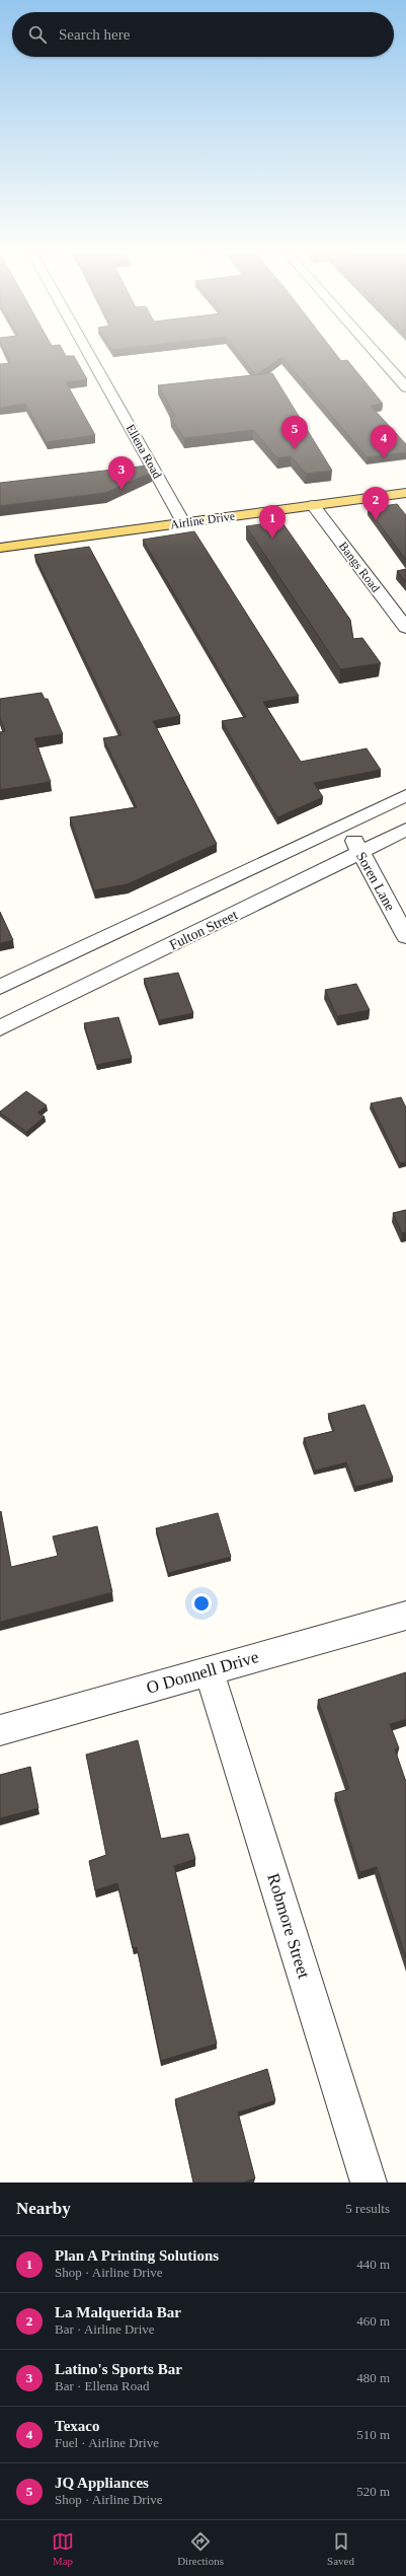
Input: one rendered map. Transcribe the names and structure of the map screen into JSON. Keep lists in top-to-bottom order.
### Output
{
  "streets": {
    "main road": ["Airline Drive"],
    "street": [
      "Ellena Road",
      "Bangs Road",
      "Soren Lane",
      "Fulton Street",
      "O Donnell Drive",
      "Robmore Street"
    ]
  },
  "crossings": [
    ["Ellena Road", "Airline Drive"],
    ["Airline Drive", "Bangs Road"],
    ["Soren Lane", "Fulton Street"],
    ["O Donnell Drive", "Robmore Street"]
  ],
  "page": {
    "search": "Search here",
    "pins": [
      "5",
      "4",
      "3",
      "2",
      "1"
    ],
    "heading": ["Nearby", "5 results"],
    "list": [
      {
        "mark": "1",
        "name": "Plan A Printing Solutions",
        "note": "Shop · Airline Drive",
        "value": "440 m"
      },
      {
        "mark": "2",
        "name": "La Malquerida Bar",
        "note": "Bar · Airline Drive",
        "value": "460 m"
      },
      {
        "mark": "3",
        "name": "Latino's Sports Bar",
        "note": "Bar · Ellena Road",
        "value": "480 m"
      },
      {
        "mark": "4",
        "name": "Texaco",
        "note": "Fuel · Airline Drive",
        "value": "510 m"
      },
      {
        "mark": "5",
        "name": "JQ Appliances",
        "note": "Shop · Airline Drive",
        "value": "520 m"
      }
    ],
    "nav": ["Map", "Directions", "Saved"]
  }
}
